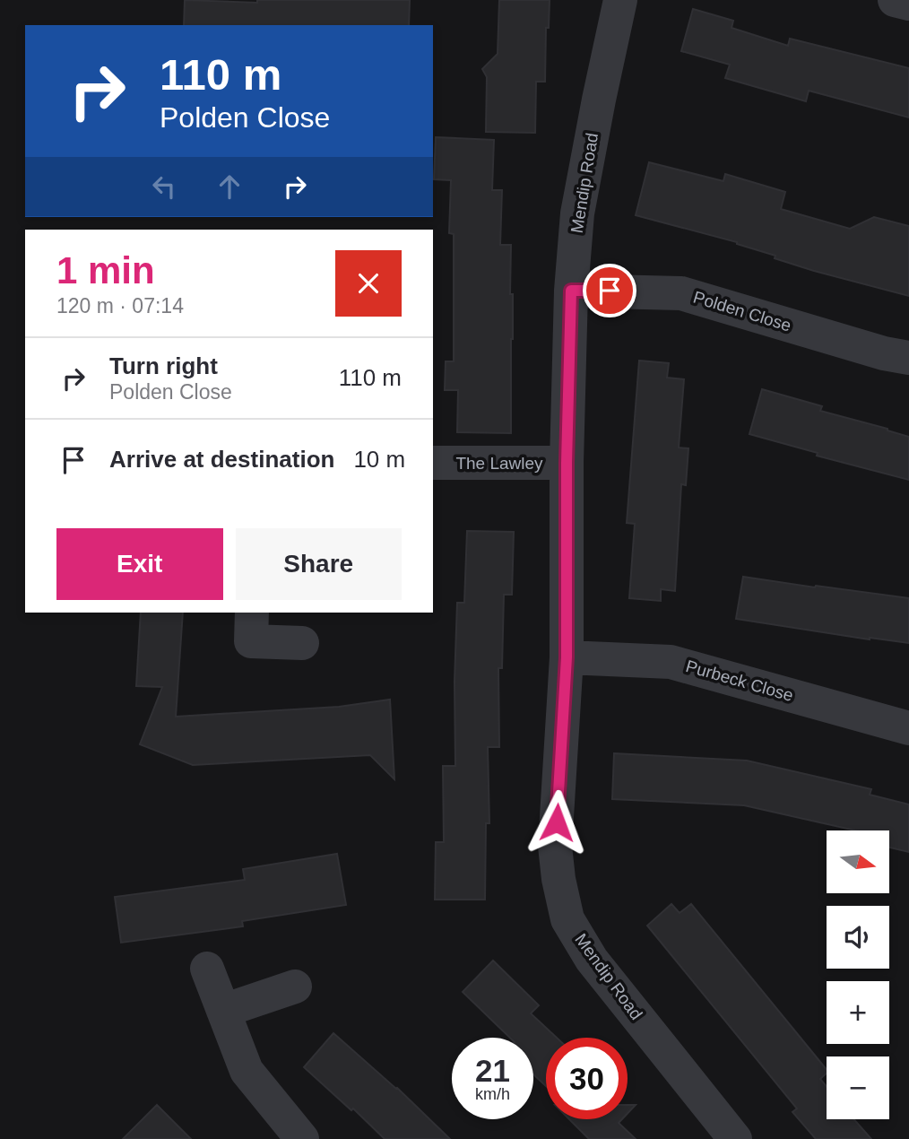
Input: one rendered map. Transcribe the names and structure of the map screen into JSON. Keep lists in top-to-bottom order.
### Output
{
  "streets": {
    "street": [
      "Mendip Road",
      "Polden Close",
      "The Lawley",
      "Purbeck Close"
    ]
  },
  "crossings": [
    ["Mendip Road", "Polden Close"],
    ["Mendip Road", "The Lawley"],
    ["Mendip Road", "Purbeck Close"]
  ],
  "north": "right",
  "page": {
    "turn": ["110 m", "Polden Close"],
    "heading": ["1 min", "120 m · 07:14"],
    "list": [
      {
        "name": "Turn right",
        "note": "Polden Close",
        "value": "110 m"
      },
      {
        "name": "Arrive at destination",
        "value": "10 m"
      }
    ],
    "buttons": ["Exit", "Share"],
    "map_buttons": ["+", "−"],
    "speed": "21 km/h",
    "limit": "30"
  }
}
